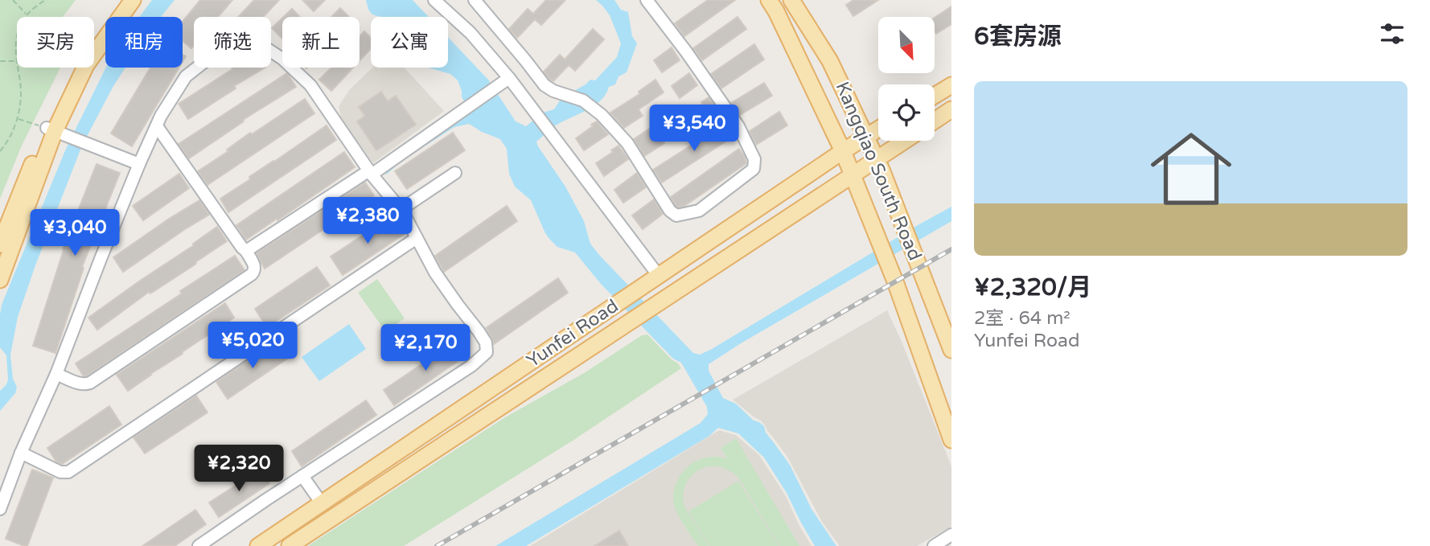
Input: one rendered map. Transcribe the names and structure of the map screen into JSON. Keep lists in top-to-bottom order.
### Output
{
  "streets": {
    "main road": ["Kangqiao South Road", "Yunfei Road"]
  },
  "crossings": [
    ["Kangqiao South Road", "Yunfei Road"]
  ],
  "north": "bottom right",
  "page": {
    "heading": "6套房源",
    "chip": [
      "买房",
      "租房",
      "筛选",
      "新上",
      "公寓"
    ],
    "list": [
      {
        "name": "¥2,320/月",
        "note": "2室 · 64 m² · Yunfei Road"
      }
    ],
    "price": [
      "¥3,540",
      "¥2,380",
      "¥3,040",
      "¥5,020",
      "¥2,170",
      "¥2,320"
    ]
  }
}
